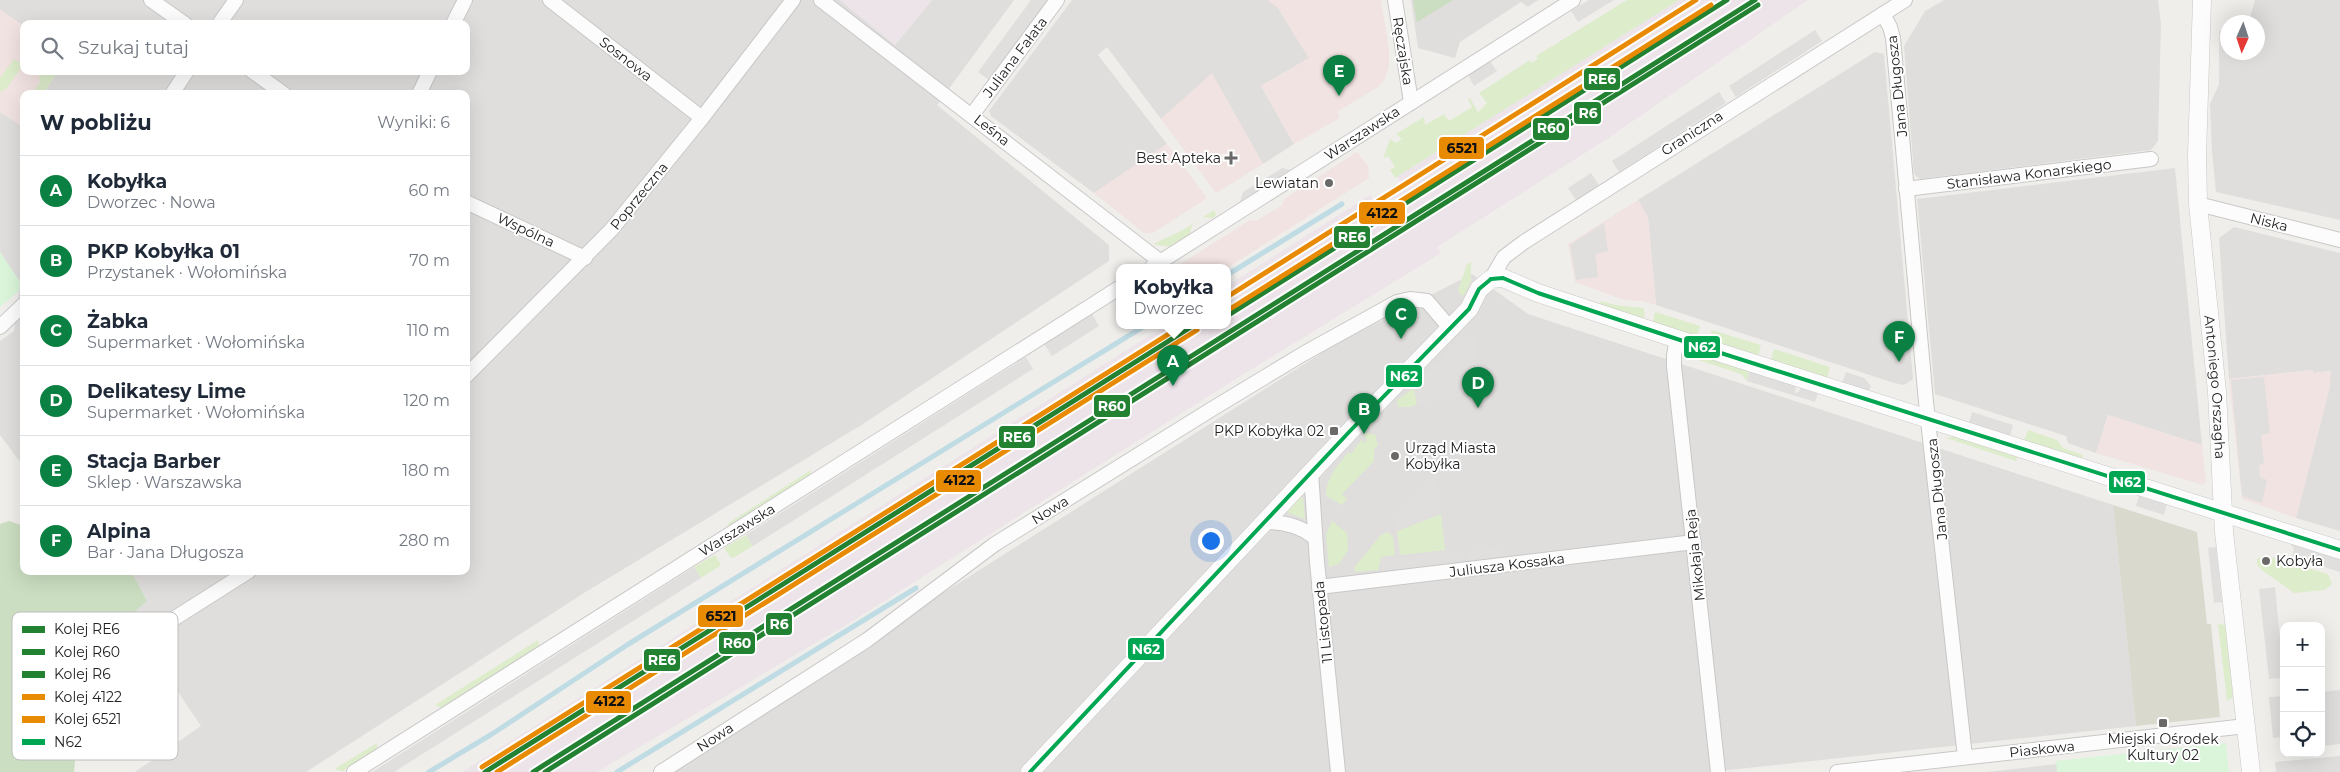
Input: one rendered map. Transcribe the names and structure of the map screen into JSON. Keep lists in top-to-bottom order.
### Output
{
  "streets": {
    "street": [
      "Ręczajska",
      "Juliana Fałata",
      "Sosnowa",
      "Jana Długosza",
      "Leśna",
      "Warszawska",
      "Graniczna",
      "Stanisława Konarskiego",
      "Poprzeczna",
      "Niska",
      "Wspólna",
      "Antoniego Orszagha",
      "Nowa",
      "Mikołaja Reja",
      "Juliusza Kossaka",
      "11 Listopada",
      "Piaskowa"
    ]
  },
  "crossings": [
    ["Ręczajska", "Warszawska"],
    ["Juliana Fałata", "Leśna"],
    ["Sosnowa", "Poprzeczna"],
    ["Jana Długosza", "Graniczna"],
    ["Jana Długosza", "Stanisława Konarskiego"],
    ["Jana Długosza", "Piaskowa"],
    ["Leśna", "Warszawska"],
    ["Poprzeczna", "Wspólna"],
    ["Niska", "Antoniego Orszagha"],
    ["Antoniego Orszagha", "Piaskowa"],
    ["Mikołaja Reja", "Juliusza Kossaka"],
    ["Juliusza Kossaka", "11 Listopada"]
  ],
  "places": {
    "health": ["Best Apteka"],
    "other": ["Lewiatan", "Urząd Miasta Kobyłka", "Kobyła"],
    "transit": ["PKP Kobyłka 02", "Miejski Ośrodek Kultury 02"]
  },
  "lines": [
    "rail line RE6",
    "rail line R60",
    "rail line 6521",
    "rail line R6",
    "rail line 4122",
    "transit line N62"
  ],
  "legend": [
    "Kolej RE6",
    "Kolej R60",
    "Kolej R6",
    "Kolej 4122",
    "Kolej 6521",
    "N62"
  ],
  "north": "bottom",
  "page": {
    "search": "Szukaj tutaj",
    "pins": [
      "E",
      "C",
      "F",
      "A",
      "D",
      "B"
    ],
    "heading": ["W pobliżu", "Wyniki: 6"],
    "list": [
      {
        "mark": "A",
        "name": "Kobyłka",
        "note": "Dworzec · Nowa",
        "value": "60 m"
      },
      {
        "mark": "B",
        "name": "PKP Kobyłka 01",
        "note": "Przystanek · Wołomińska",
        "value": "70 m"
      },
      {
        "mark": "C",
        "name": "Żabka",
        "note": "Supermarket · Wołomińska",
        "value": "110 m"
      },
      {
        "mark": "D",
        "name": "Delikatesy Lime",
        "note": "Supermarket · Wołomińska",
        "value": "120 m"
      },
      {
        "mark": "E",
        "name": "Stacja Barber",
        "note": "Sklep · Warszawska",
        "value": "180 m"
      },
      {
        "mark": "F",
        "name": "Alpina",
        "note": "Bar · Jana Długosza",
        "value": "280 m"
      }
    ],
    "popup": ["Kobyłka", "Dworzec"],
    "map_buttons": ["+", "−"]
  }
}
